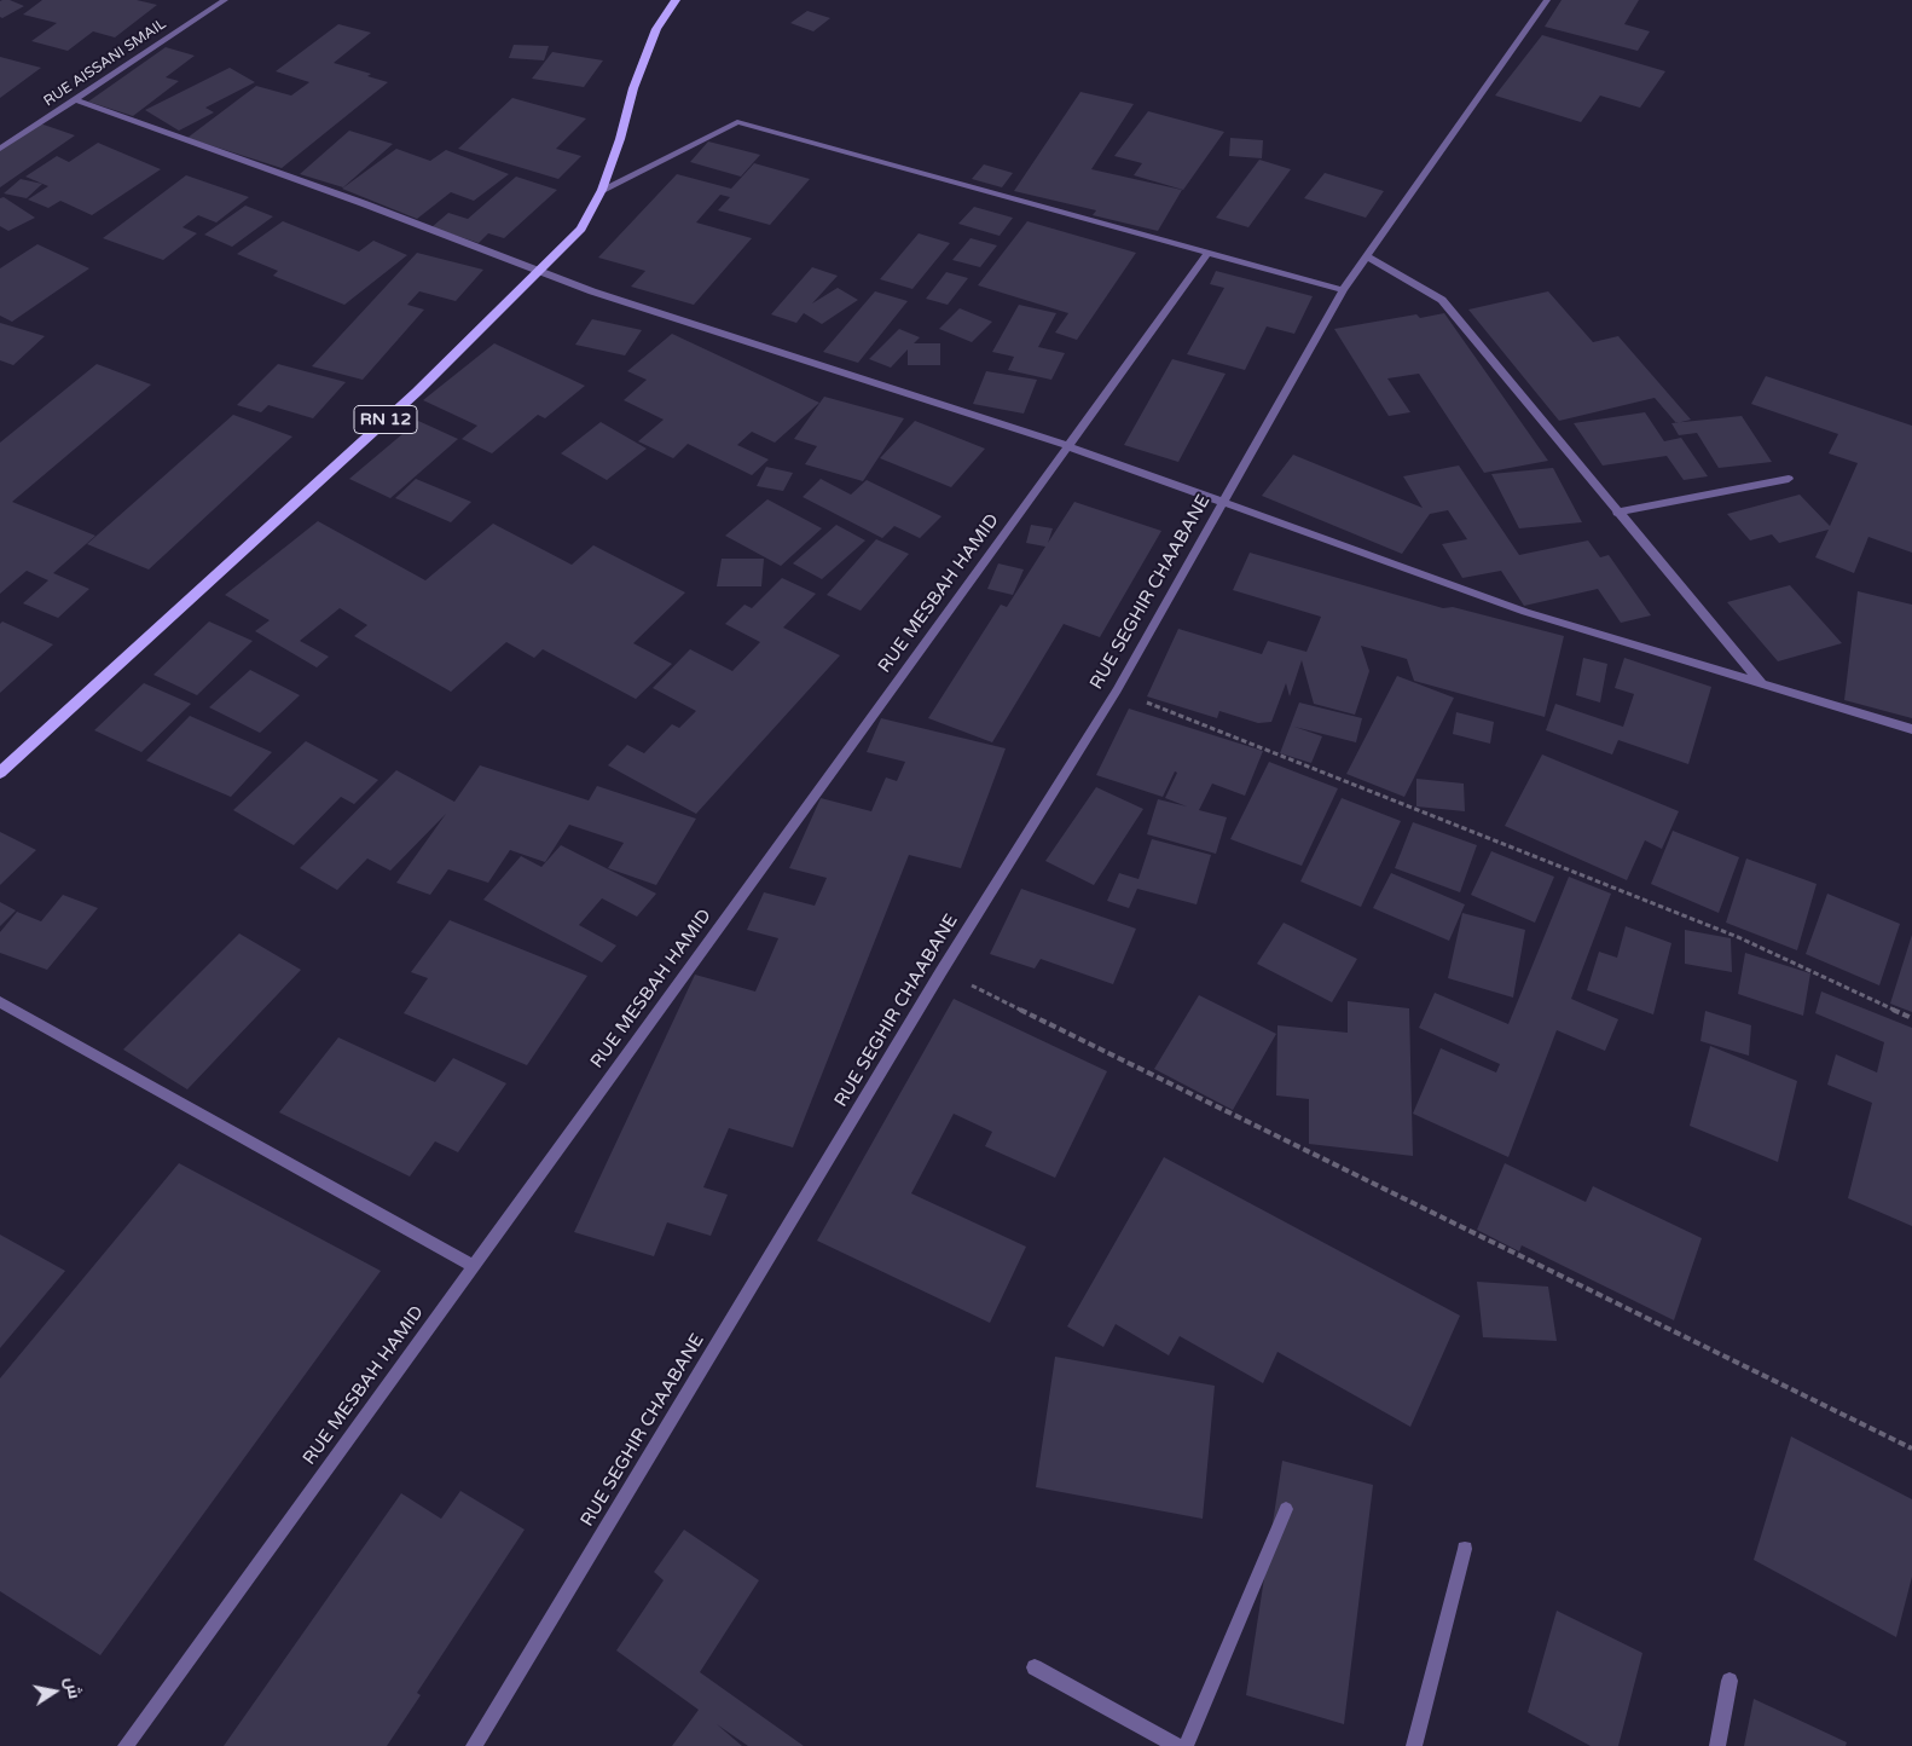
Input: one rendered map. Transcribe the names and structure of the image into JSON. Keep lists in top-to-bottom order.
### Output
{
  "streets": {
    "main road": ["RN 12"],
    "street": ["RUE AISSANI SMAIL", "RUE SEGHIR CHAABANE", "RUE MESBAH HAMID"]
  },
  "north": "right"
}
